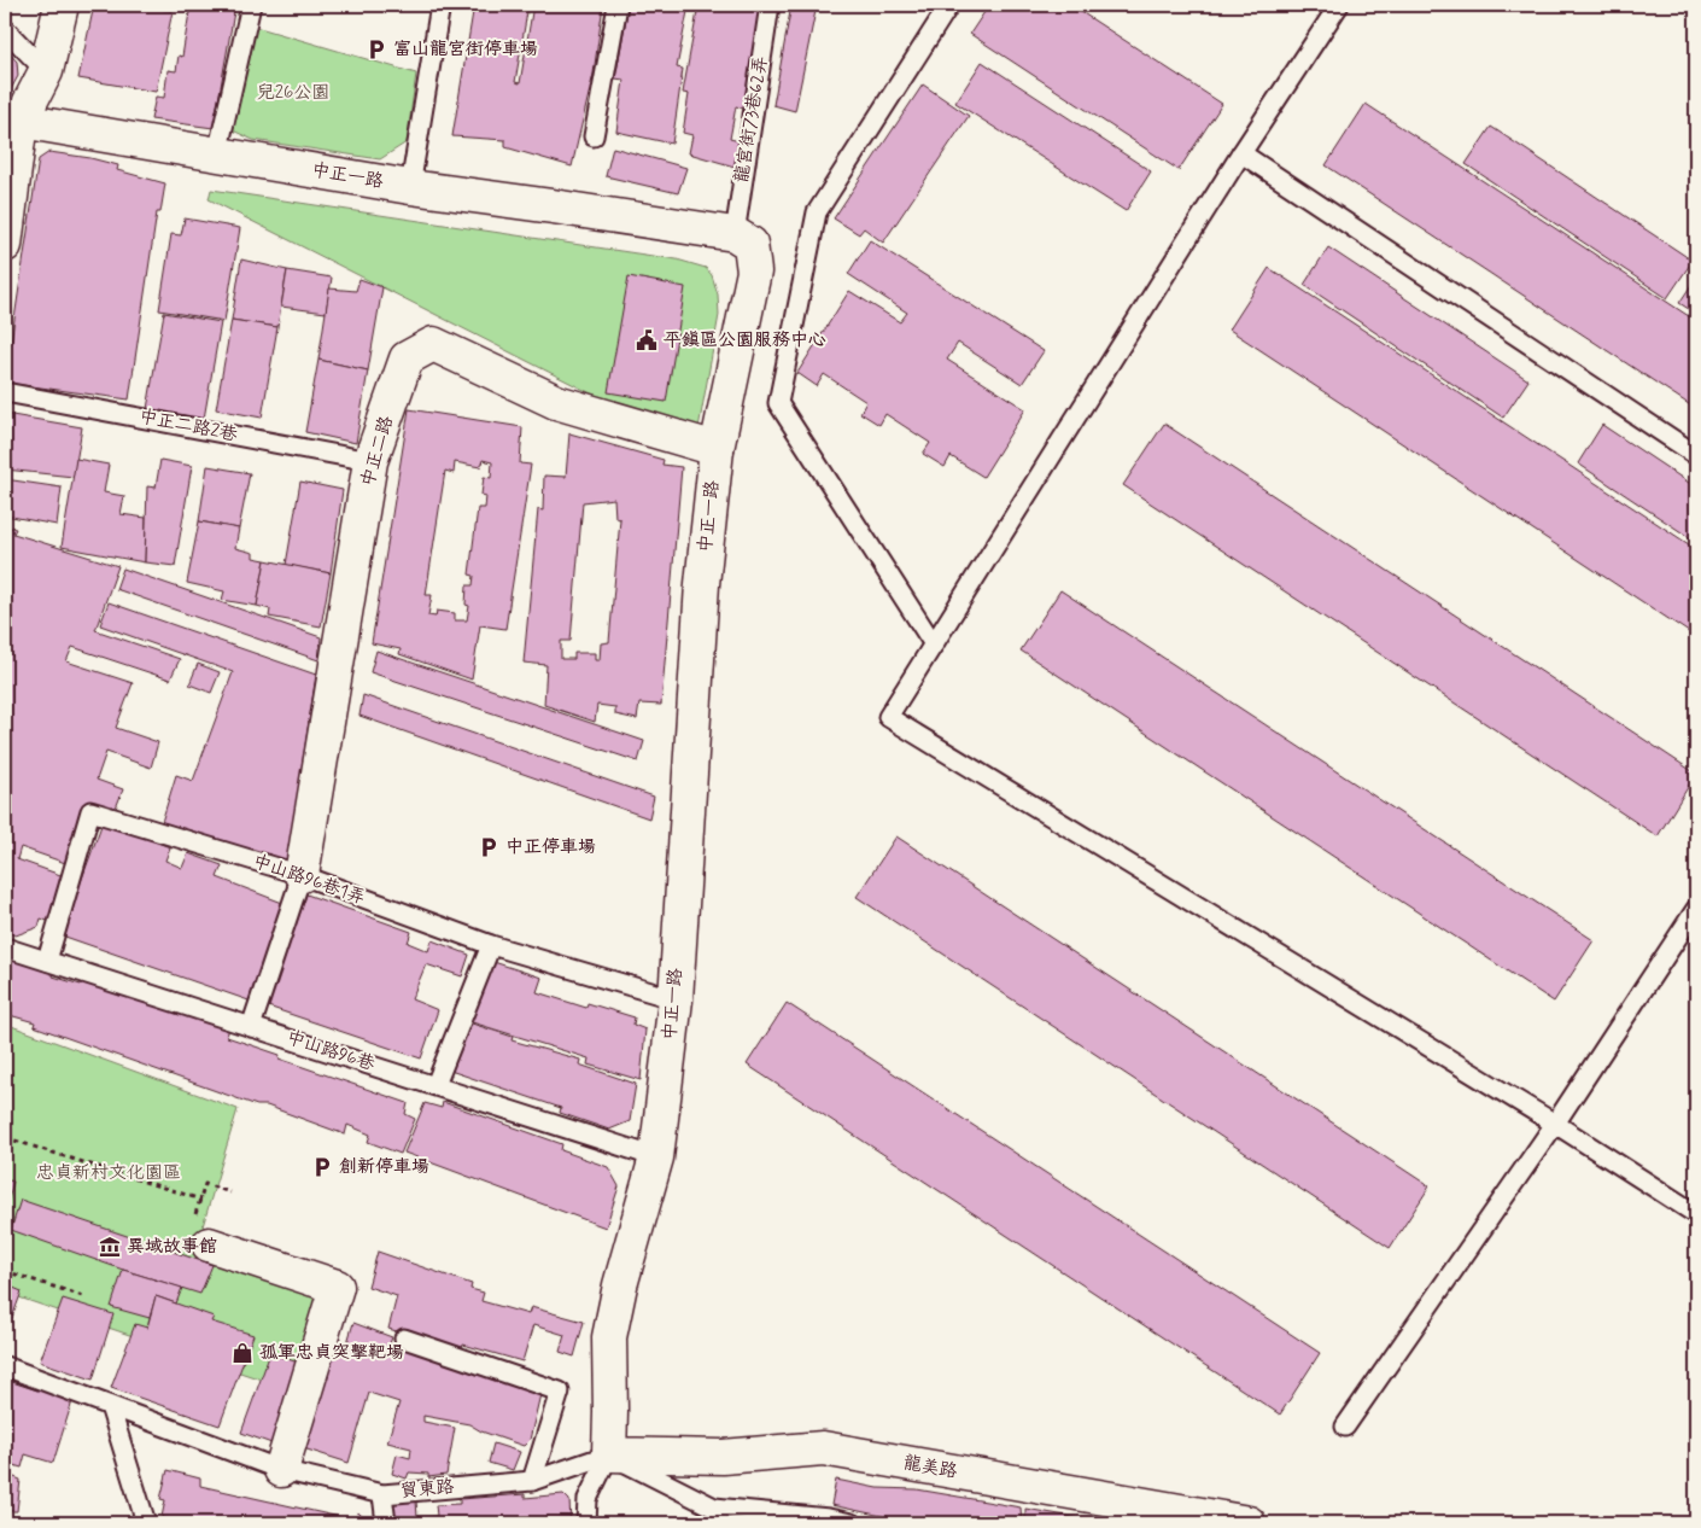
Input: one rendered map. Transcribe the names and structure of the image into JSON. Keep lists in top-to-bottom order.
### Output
{
  "streets": {
    "street": ["中正一路", "中正二路", "龍美路"],
    "lane": [
      "龍宮街73巷62弄",
      "中正二路2巷",
      "中山路96巷1弄",
      "中山路96巷",
      "貿東路"
    ]
  },
  "crossings": [
    ["龍宮街73巷62弄", "中正一路"],
    ["中正一路", "中正二路"],
    ["中正一路", "中山路96巷1弄"],
    ["中正一路", "中山路96巷"],
    ["中正一路", "龍美路"],
    ["中正一路", "貿東路"],
    ["中正二路2巷", "中正二路"],
    ["中正二路", "中山路96巷1弄"],
    ["中山路96巷1弄", "中山路96巷"],
    ["龍美路", "貿東路"]
  ],
  "parks": ["兒26公園", "忠貞新村文化園區"],
  "places": {
    "parking": ["富山龍宮街停車場", "中正停車場", "創新停車場"],
    "public building": ["平鎮區公園服務中心"],
    "museum": ["異域故事館"],
    "shop": ["孤軍忠貞突擊靶場"]
  }
}
